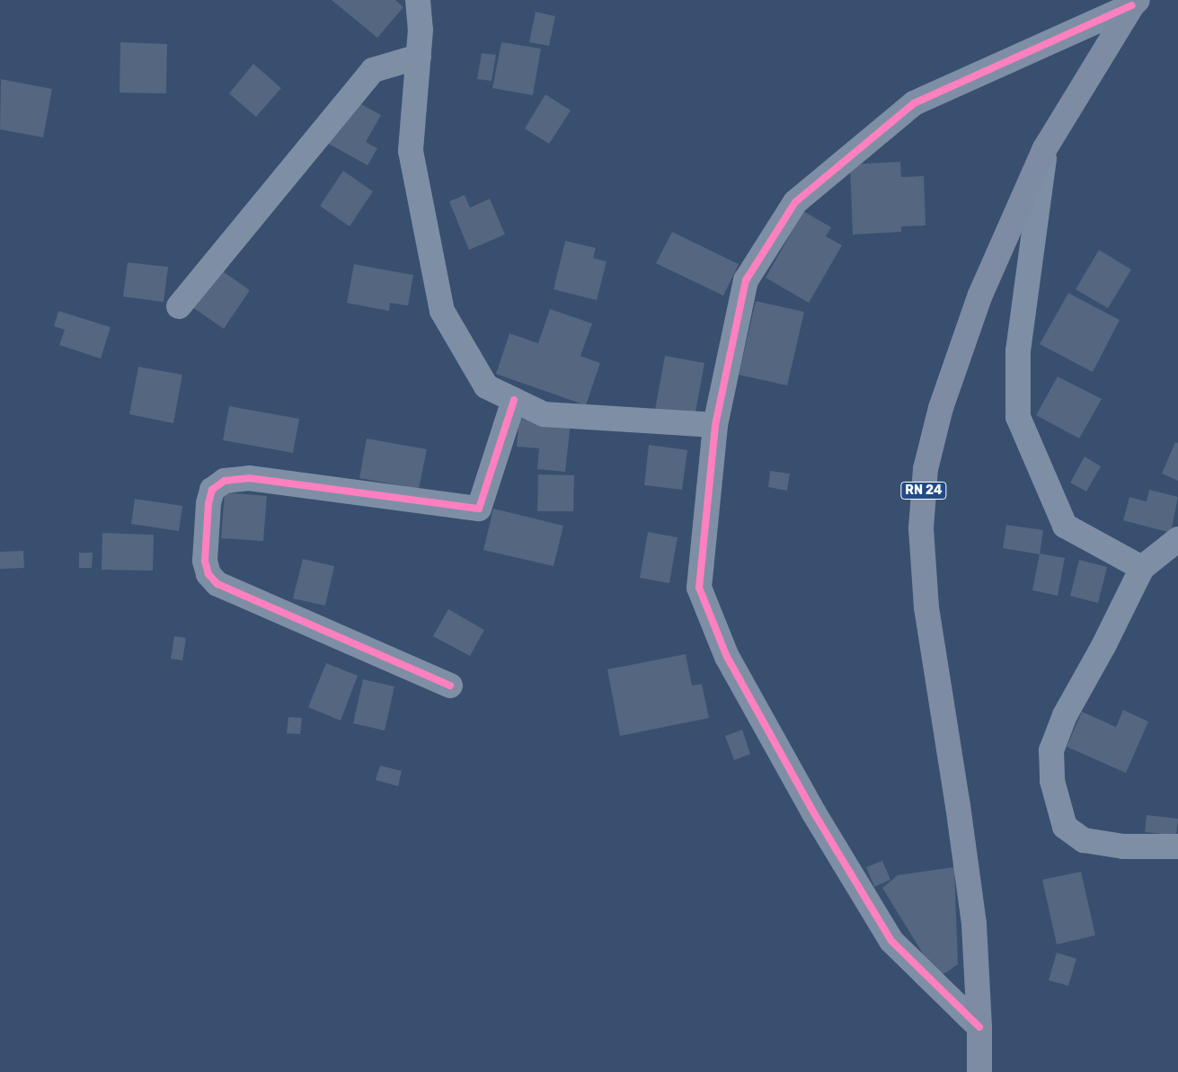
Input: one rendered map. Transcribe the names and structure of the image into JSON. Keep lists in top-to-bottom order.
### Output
{
  "streets": {
    "main road": ["RN 24"]
  }
}
